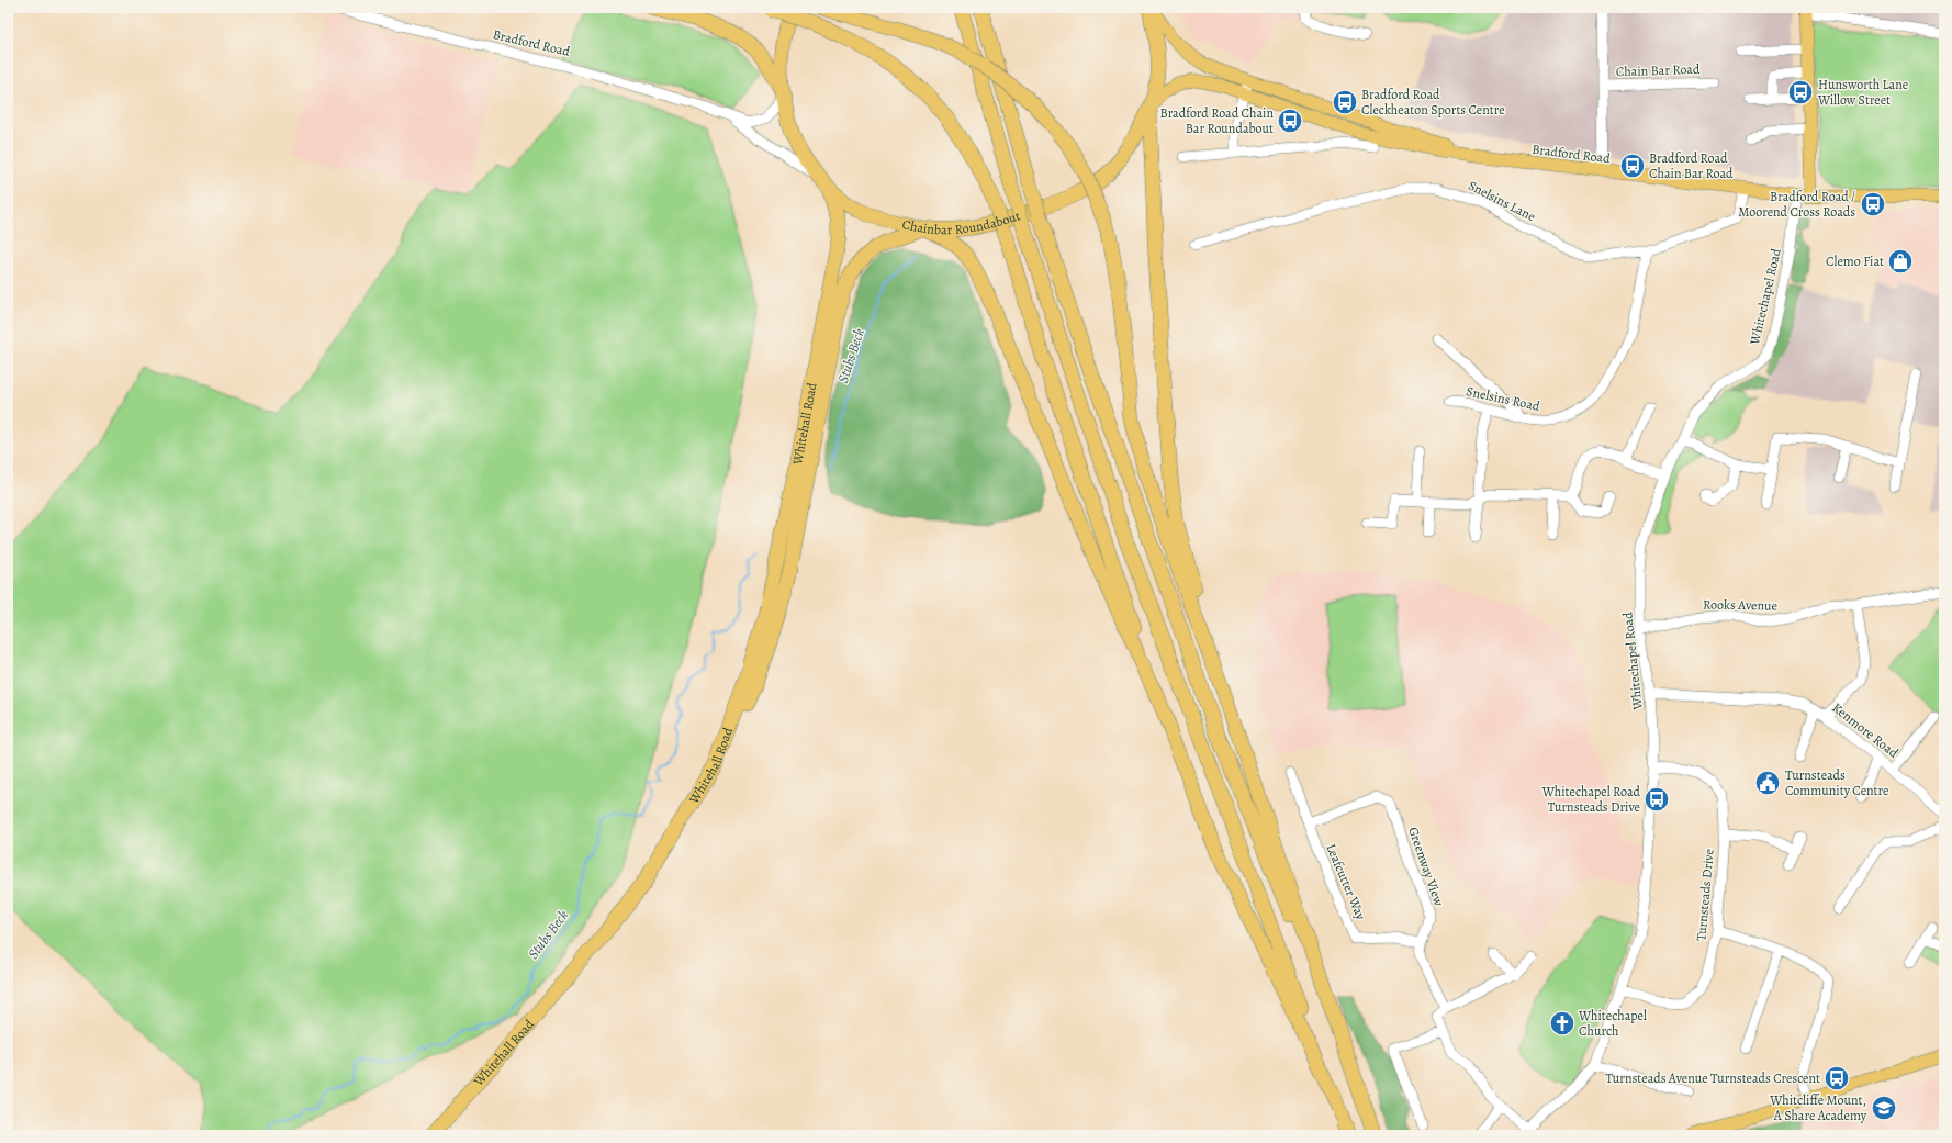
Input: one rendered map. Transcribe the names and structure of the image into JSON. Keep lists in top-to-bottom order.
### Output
{
  "streets": {
    "highway": ["Chainbar Roundabout", "Whitehall Road"],
    "main road": ["Bradford Road"],
    "street": [
      "Chain Bar Road",
      "Snelsins Lane",
      "Whitechapel Road",
      "Snelsins Road",
      "Rooks Avenue",
      "Kenmore Road",
      "Greenway View",
      "Leafcutter Way",
      "Turnsteads Drive"
    ]
  },
  "crossings": [
    ["Bradford Road", "Chain Bar Road"],
    ["Bradford Road", "Snelsins Lane"],
    ["Bradford Road", "Chainbar Roundabout"],
    ["Bradford Road", "Whitechapel Road"],
    ["Bradford Road", "Whitehall Road"],
    ["Snelsins Lane", "Snelsins Road"],
    ["Chainbar Roundabout", "Whitehall Road"],
    ["Whitechapel Road", "Rooks Avenue"],
    ["Whitechapel Road", "Kenmore Road"],
    ["Whitechapel Road", "Turnsteads Drive"],
    ["Greenway View", "Leafcutter Way"]
  ],
  "water": ["Stubs Beck"],
  "places": {
    "bus stop": [
      "Hunsworth Lane Willow Street",
      "Bradford Road Cleckheaton Sports Centre",
      "Bradford Road Chain Bar Roundabout",
      "Bradford Road Chain Bar Road",
      "Bradford Road / Moorend Cross Roads",
      "Whitechapel Road Turnsteads Drive",
      "Turnsteads Avenue Turnsteads Crescent"
    ],
    "shop": ["Clemo Fiat"],
    "public building": ["Turnsteads Community Centre"],
    "church": ["Whitechapel Church"],
    "school or university": ["Whitcliffe Mount, A Share Academy"]
  }
}
